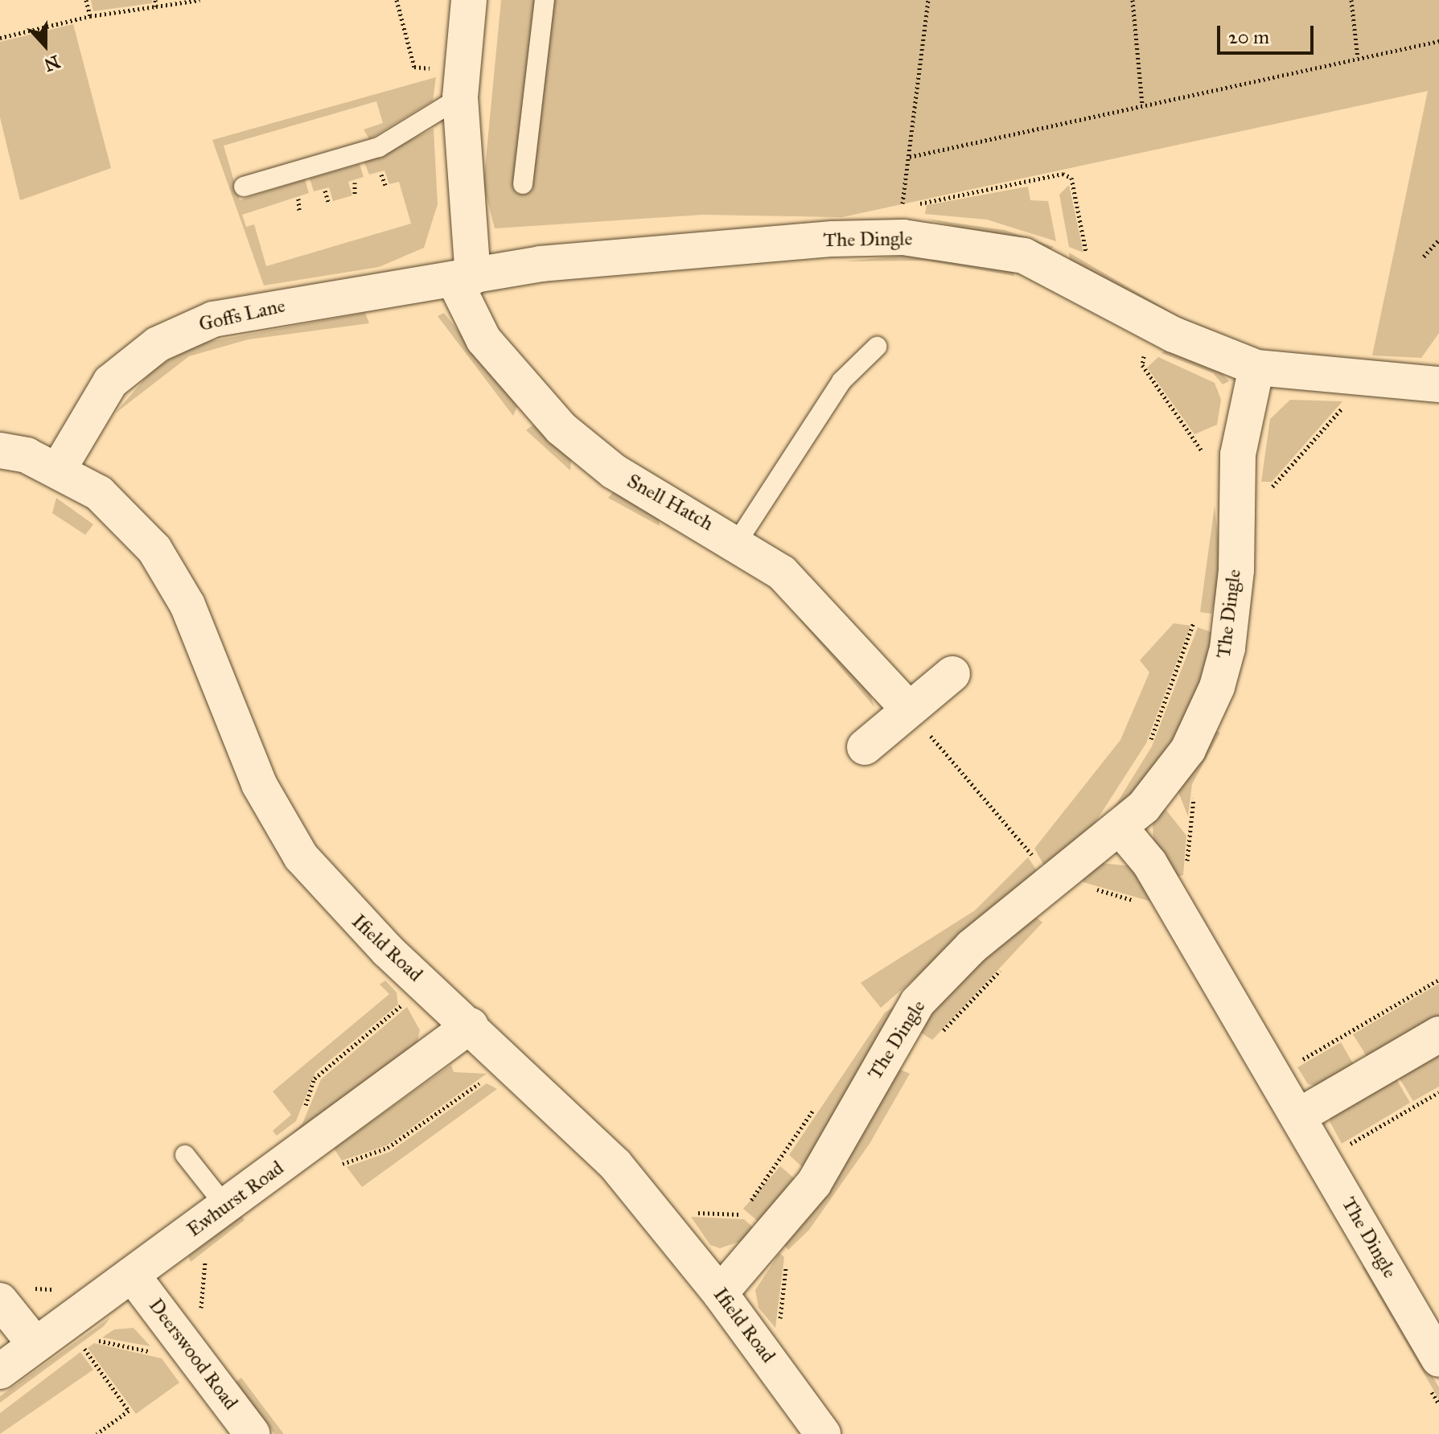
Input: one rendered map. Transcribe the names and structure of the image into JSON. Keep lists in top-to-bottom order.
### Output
{
  "streets": {
    "street": [
      "The Dingle",
      "Goffs Lane",
      "Snell Hatch",
      "Ifield Road",
      "Ewhurst Road",
      "Deerswood Road"
    ]
  },
  "crossings": [
    ["The Dingle", "Goffs Lane"],
    ["The Dingle", "Snell Hatch"],
    ["The Dingle", "Ifield Road"],
    ["Goffs Lane", "Snell Hatch"],
    ["Goffs Lane", "Ifield Road"],
    ["Ifield Road", "Ewhurst Road"],
    ["Ewhurst Road", "Deerswood Road"]
  ],
  "scale_bar": "20 m",
  "north": "bottom"
}
